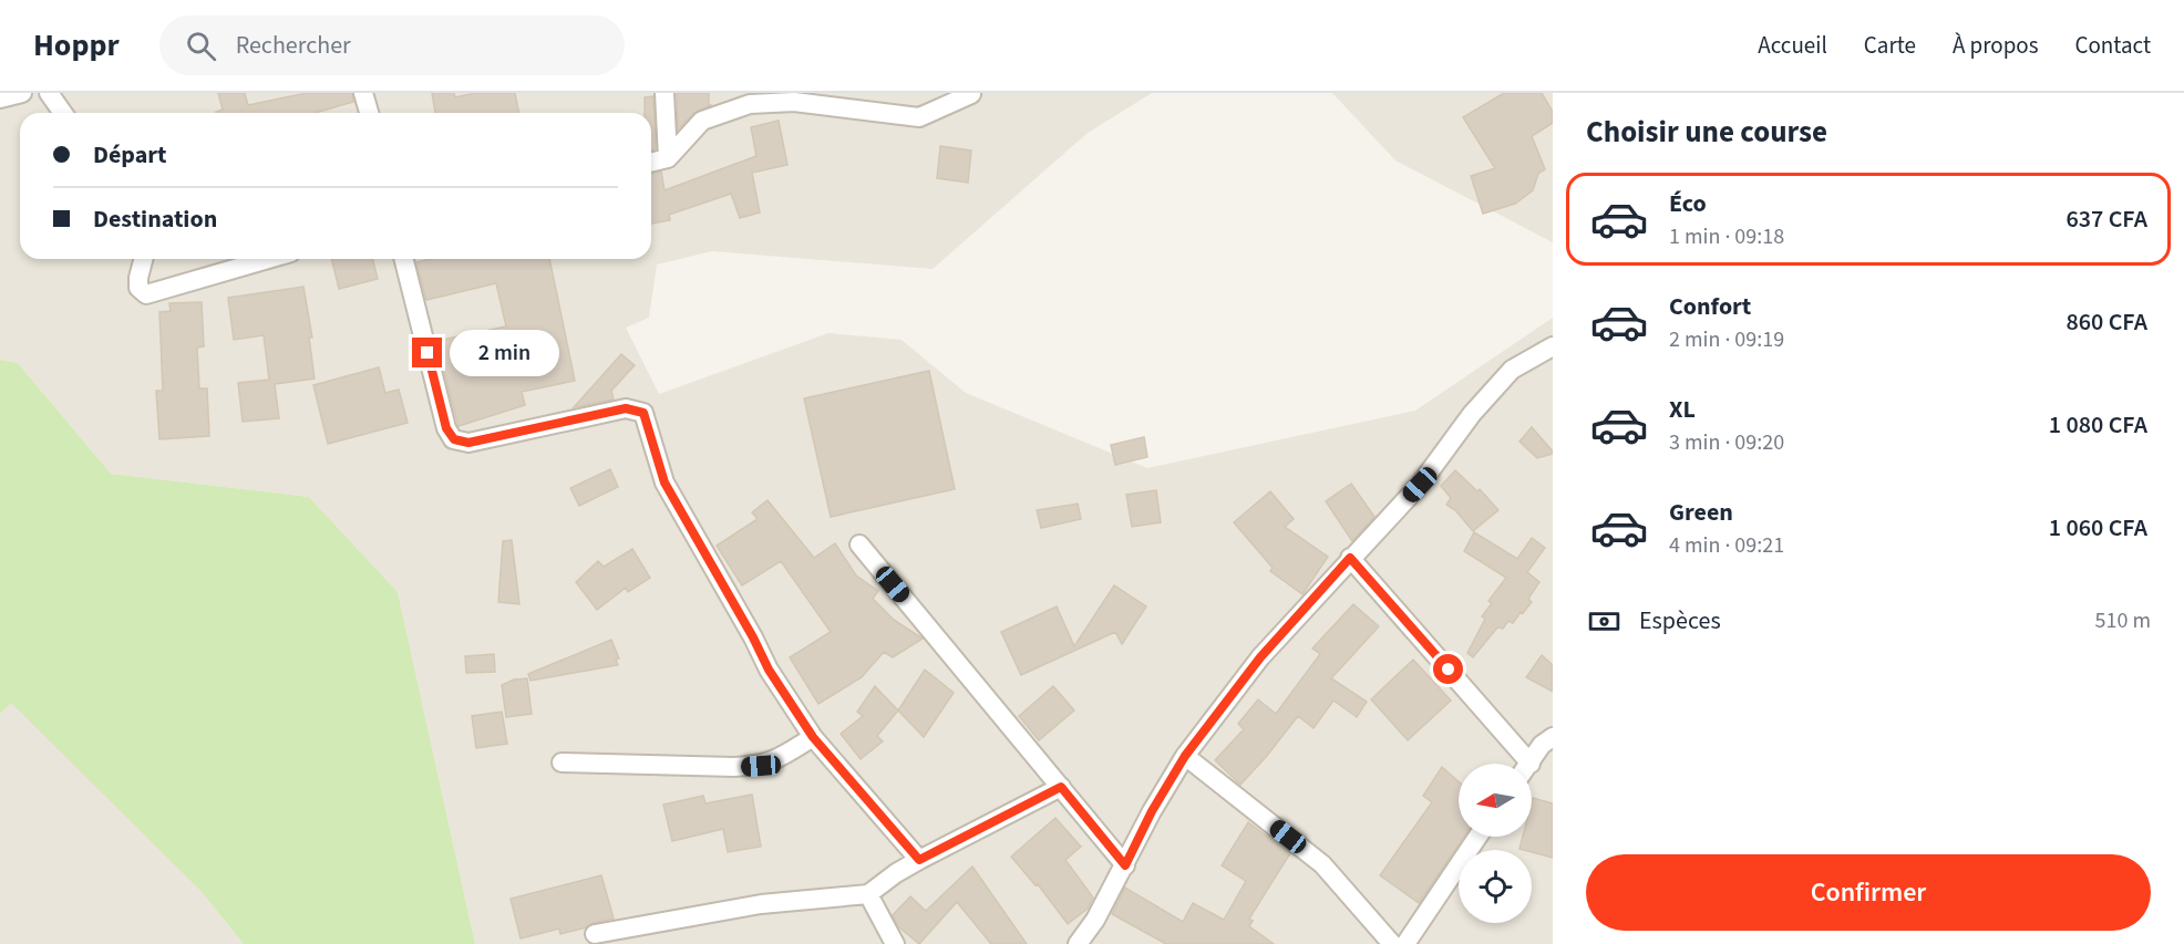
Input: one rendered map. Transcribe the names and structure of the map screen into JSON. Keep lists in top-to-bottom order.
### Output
{
  "north": "left",
  "page": {
    "header": "Hoppr",
    "search": "Rechercher",
    "nav": [
      "Accueil",
      "Carte",
      "À propos",
      "Contact"
    ],
    "heading": "Choisir une course",
    "banner": ["Départ", "Destination"],
    "list": [
      {
        "name": "Éco",
        "note": "1 min · 09:18",
        "value": "637 CFA"
      },
      {
        "name": "Confort",
        "note": "2 min · 09:19",
        "value": "860 CFA"
      },
      {
        "name": "XL",
        "note": "3 min · 09:20",
        "value": "1 080 CFA"
      },
      {
        "name": "Green",
        "note": "4 min · 09:21",
        "value": "1 060 CFA"
      }
    ],
    "bubble": "2 min",
    "pay": ["Espèces", "510 m"],
    "buttons": "Confirmer"
  }
}
